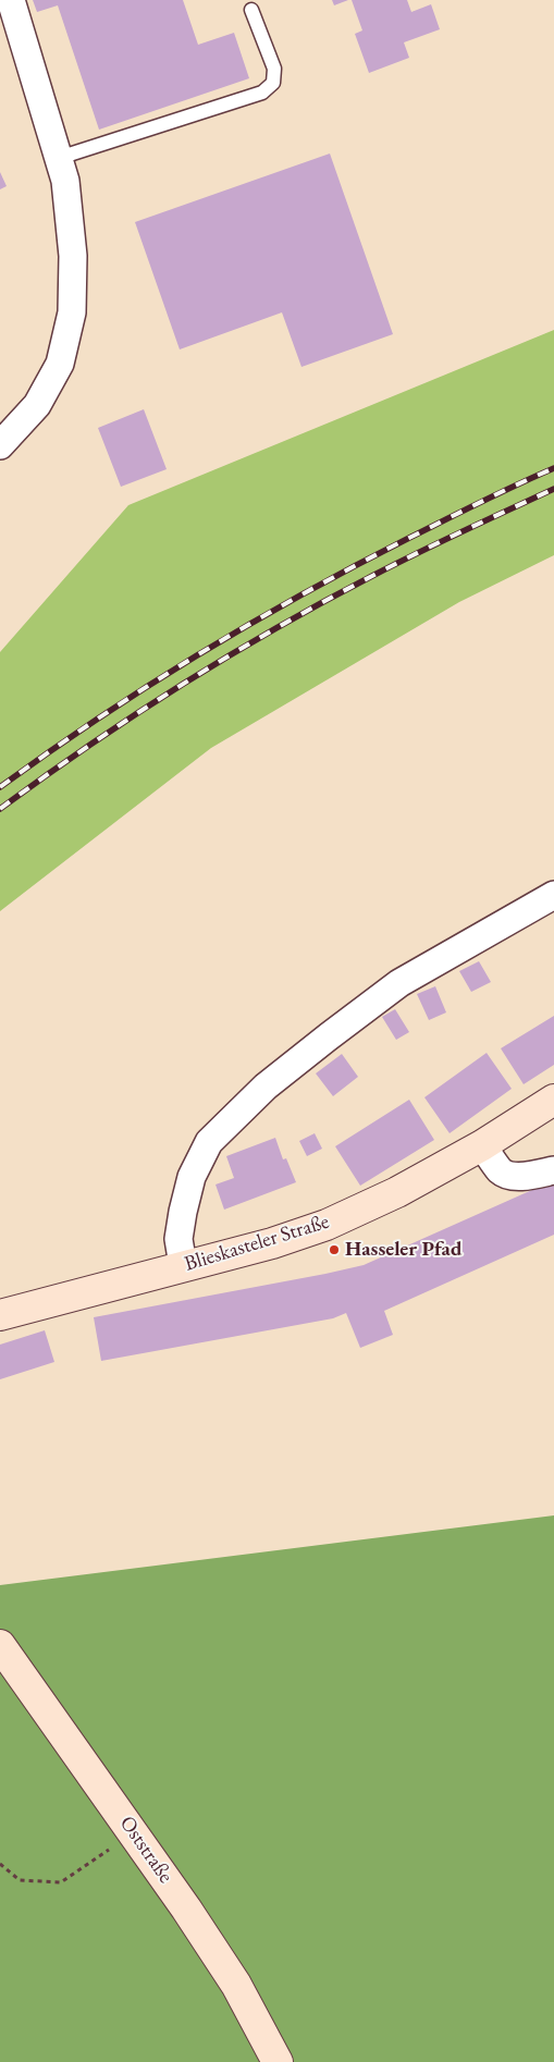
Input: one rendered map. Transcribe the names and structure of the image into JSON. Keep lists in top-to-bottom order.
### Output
{
  "streets": {
    "main road": ["Blieskasteler Straße", "Oststraße"]
  },
  "places": ["Hasseler Pfad"]
}
